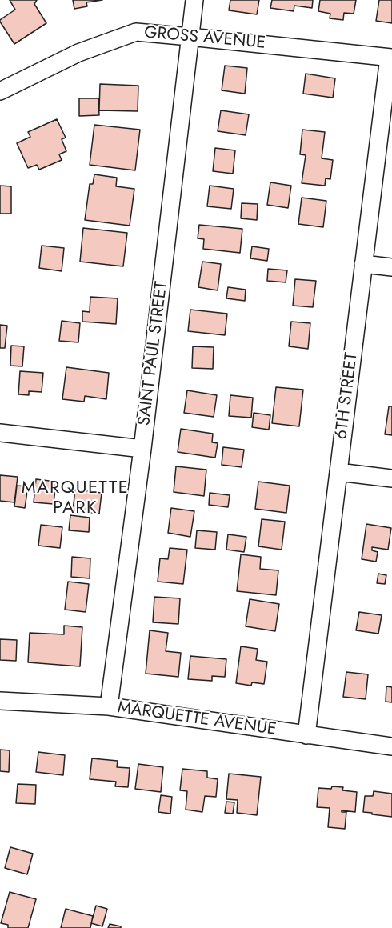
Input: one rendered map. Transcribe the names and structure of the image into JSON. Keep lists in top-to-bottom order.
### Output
{
  "streets": {
    "street": [
      "GROSS AVENUE",
      "SAINT PAUL STREET",
      "6TH STREET",
      "MARQUETTE AVENUE"
    ]
  },
  "crossings": [
    ["GROSS AVENUE", "SAINT PAUL STREET"],
    ["GROSS AVENUE", "6TH STREET"],
    ["SAINT PAUL STREET", "MARQUETTE AVENUE"],
    ["6TH STREET", "MARQUETTE AVENUE"]
  ],
  "districts": ["MARQUETTE PARK"]
}
